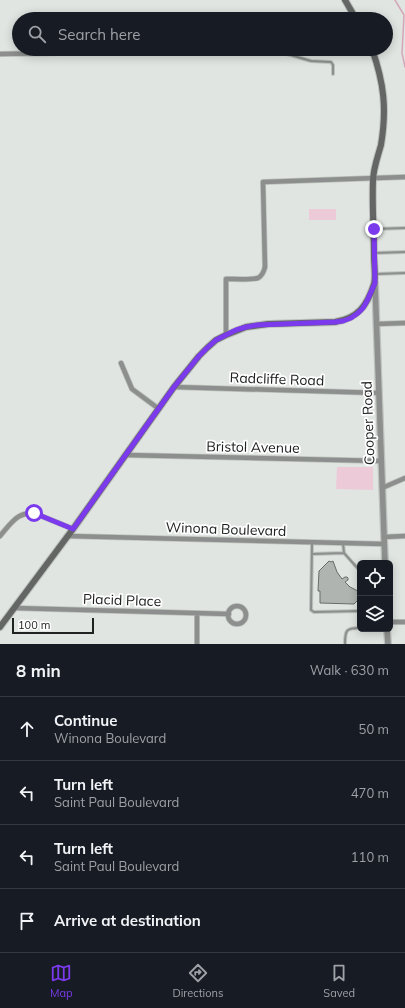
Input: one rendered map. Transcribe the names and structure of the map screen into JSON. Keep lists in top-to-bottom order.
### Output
{
  "streets": {
    "street": [
      "Radcliffe Road",
      "Cooper Road",
      "Bristol Avenue",
      "Winona Boulevard",
      "Placid Place"
    ]
  },
  "crossings": [
    ["Radcliffe Road", "Cooper Road"],
    ["Cooper Road", "Bristol Avenue"],
    ["Cooper Road", "Winona Boulevard"]
  ],
  "scale_bar": "100 m",
  "page": {
    "search": "Search here",
    "scale": "100 m",
    "heading": ["8 min", "Walk · 630 m"],
    "list": [
      ["Continue", "Winona Boulevard", "50 m"],
      ["Turn left", "Saint Paul Boulevard", "470 m"],
      ["Turn left", "Saint Paul Boulevard", "110 m"],
      "Arrive at destination"
    ],
    "nav": ["Map", "Directions", "Saved"]
  }
}
